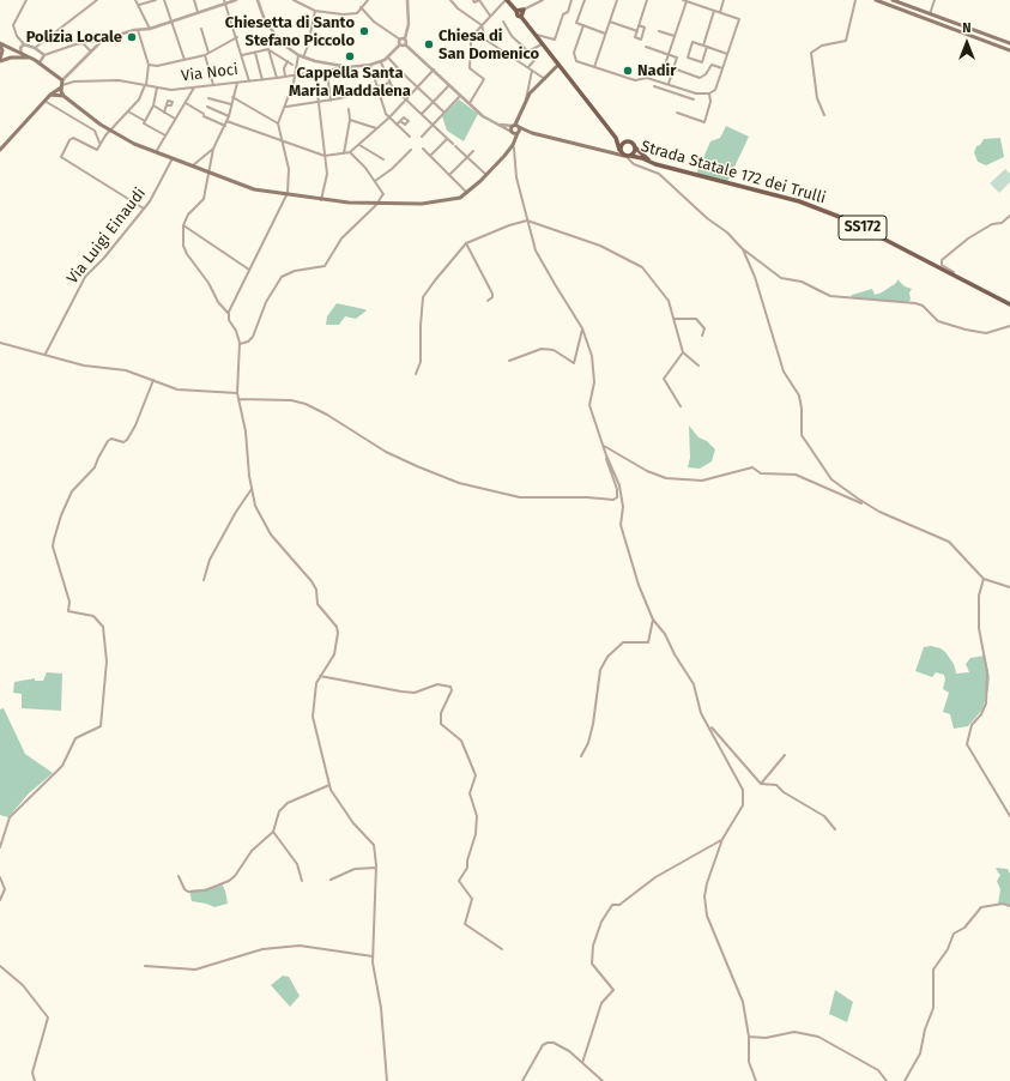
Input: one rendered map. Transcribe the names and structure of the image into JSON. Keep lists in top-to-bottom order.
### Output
{
  "streets": {
    "main road": ["Strada Statale 172 dei Trulli", "SS172"],
    "street": ["Via Noci", "Via Luigi Einaudi"]
  },
  "places": [
    "Chiesetta di Santo Stefano Piccolo",
    "Polizia Locale",
    "Chiesa di San Domenico",
    "Cappella Santa Maria Maddalena",
    "Nadir"
  ],
  "north": "top"
}
